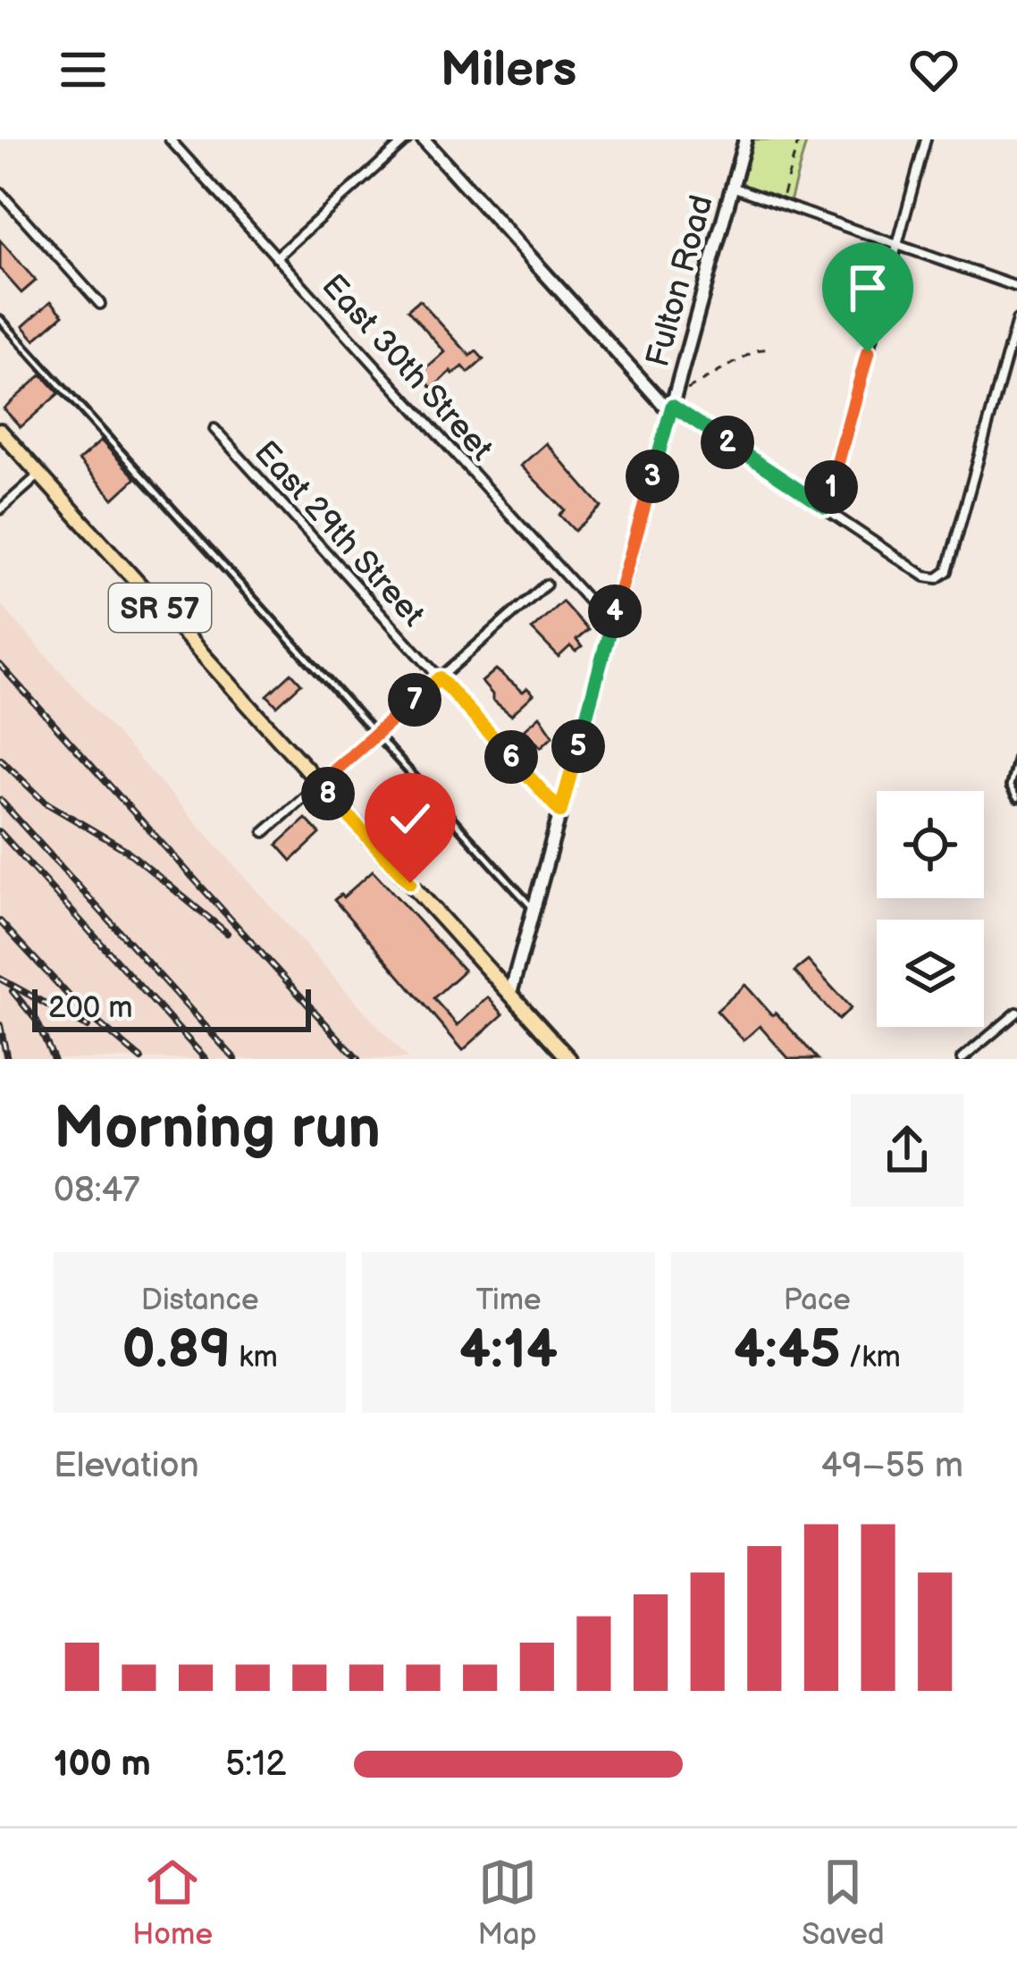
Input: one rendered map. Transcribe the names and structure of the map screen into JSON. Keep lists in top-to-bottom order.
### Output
{
  "streets": {
    "main road": ["SR 57"],
    "street": ["Fulton Road", "East 30th Street", "East 29th Street"]
  },
  "crossings": [
    ["Fulton Road", "East 30th Street"],
    ["Fulton Road", "East 29th Street"],
    ["Fulton Road", "SR 57"]
  ],
  "scale_bar": "200 m",
  "page": {
    "header": "Milers",
    "pins": [
      "2",
      "3",
      "1",
      "4",
      "7",
      "5",
      "6",
      "8"
    ],
    "scale": "200 m",
    "heading": ["Morning run", "08:47"],
    "stats": [
      ["Distance", "0.89 km"],
      ["Time", "4:14"],
      ["Pace", "4:45 /km"]
    ],
    "chart": ["Elevation", "49–55 m"],
    "list": [
      {
        "name": "100 m",
        "note": "5:12"
      }
    ],
    "tabs": ["Home", "Map", "Saved"]
  }
}
